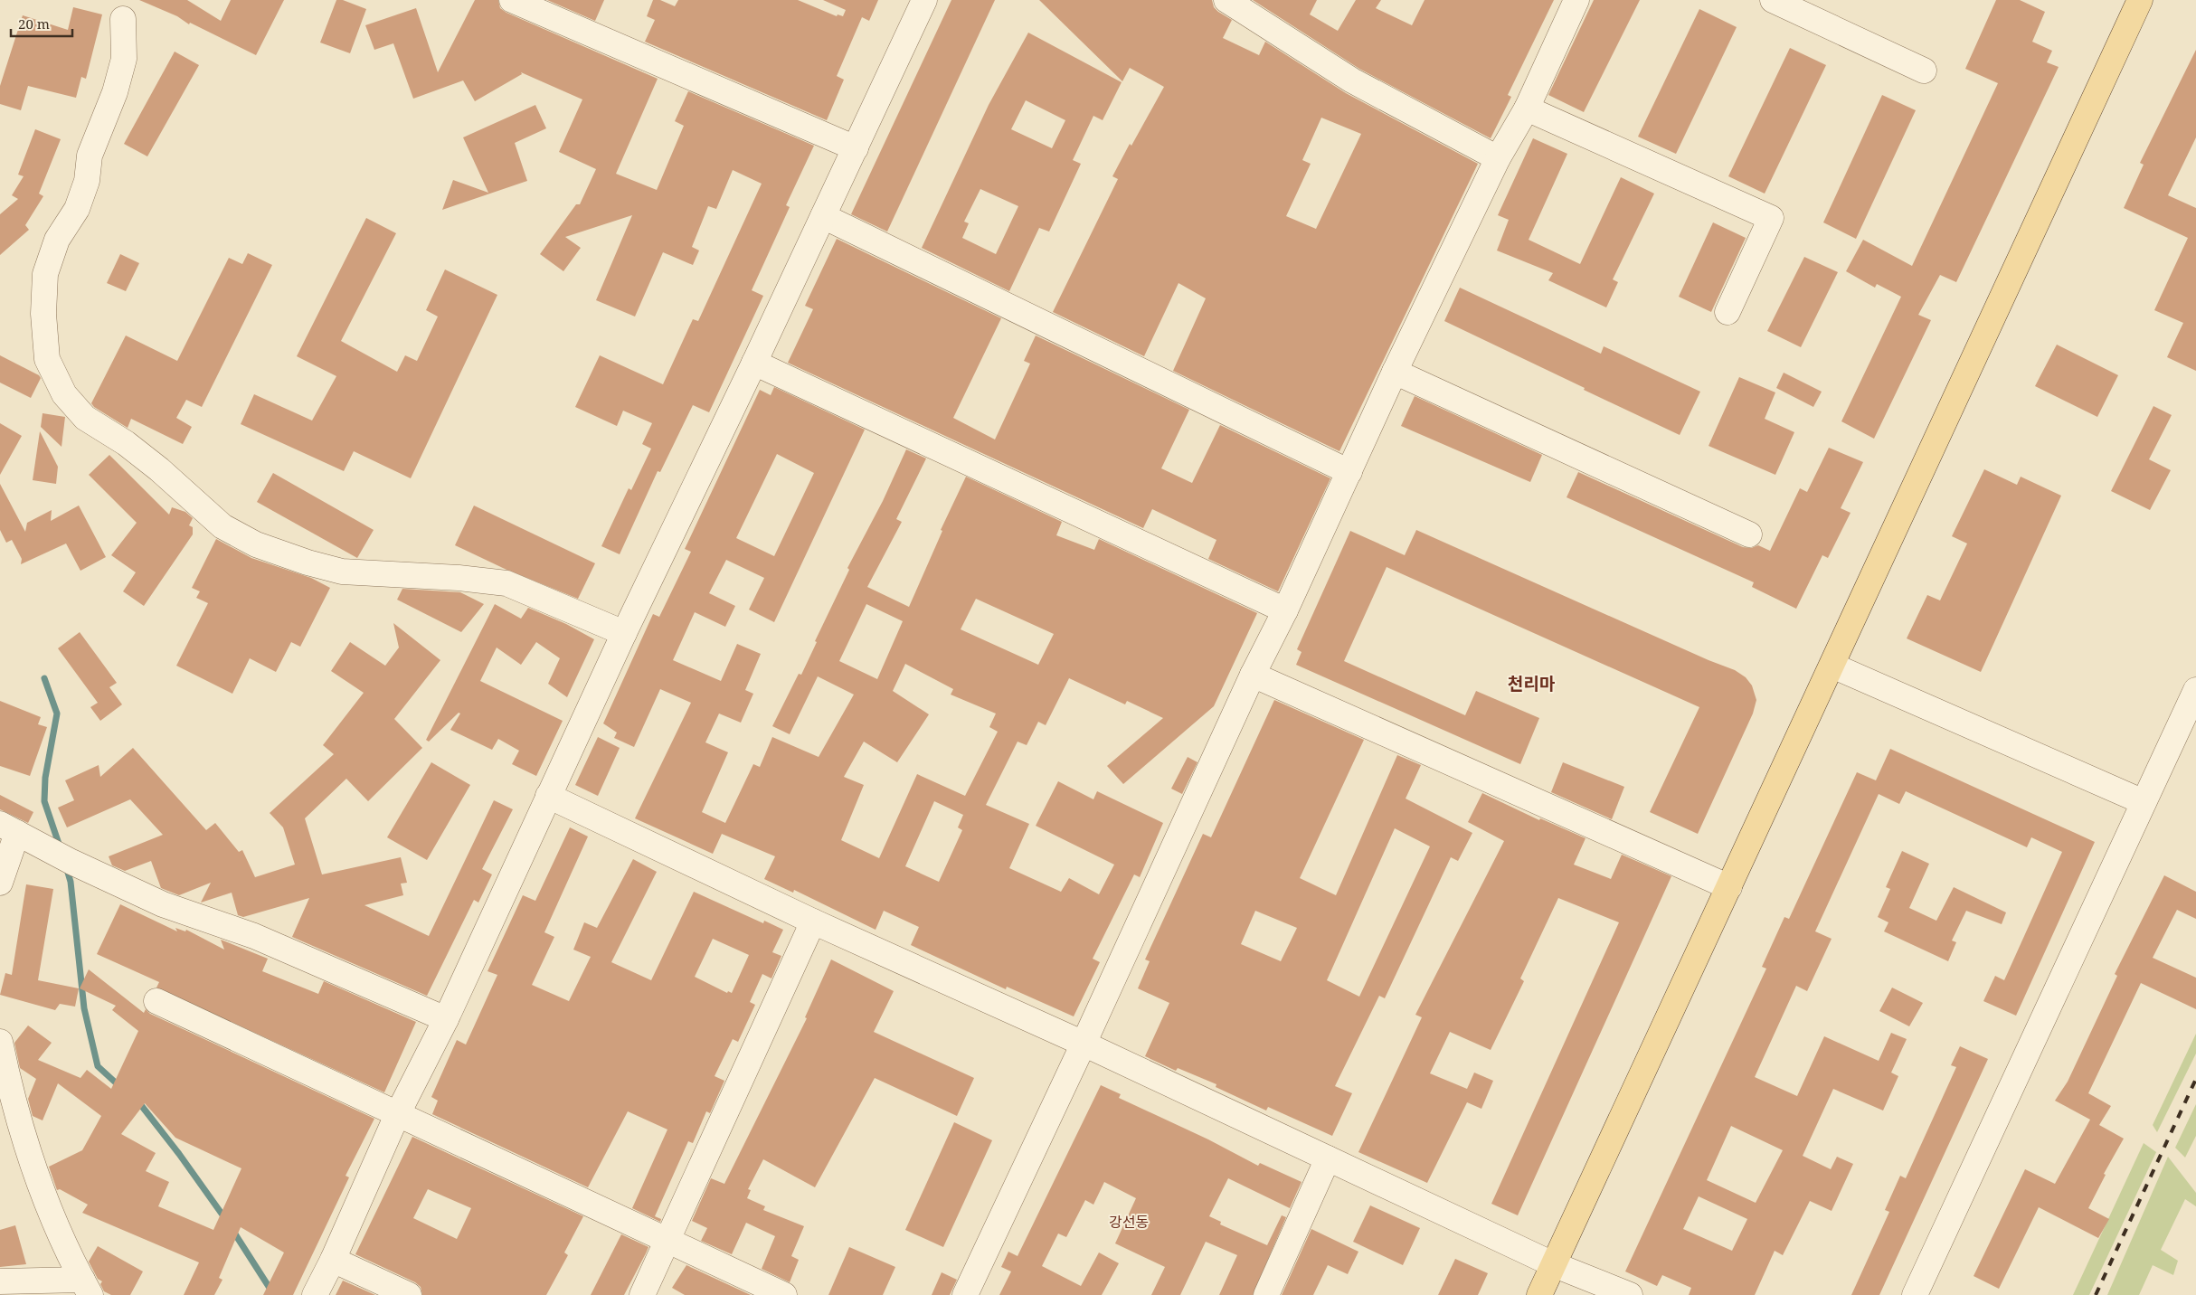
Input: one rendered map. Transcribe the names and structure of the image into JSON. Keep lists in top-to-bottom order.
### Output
{
  "districts": ["천리마", "강선동"],
  "scale_bar": "20 m"
}
